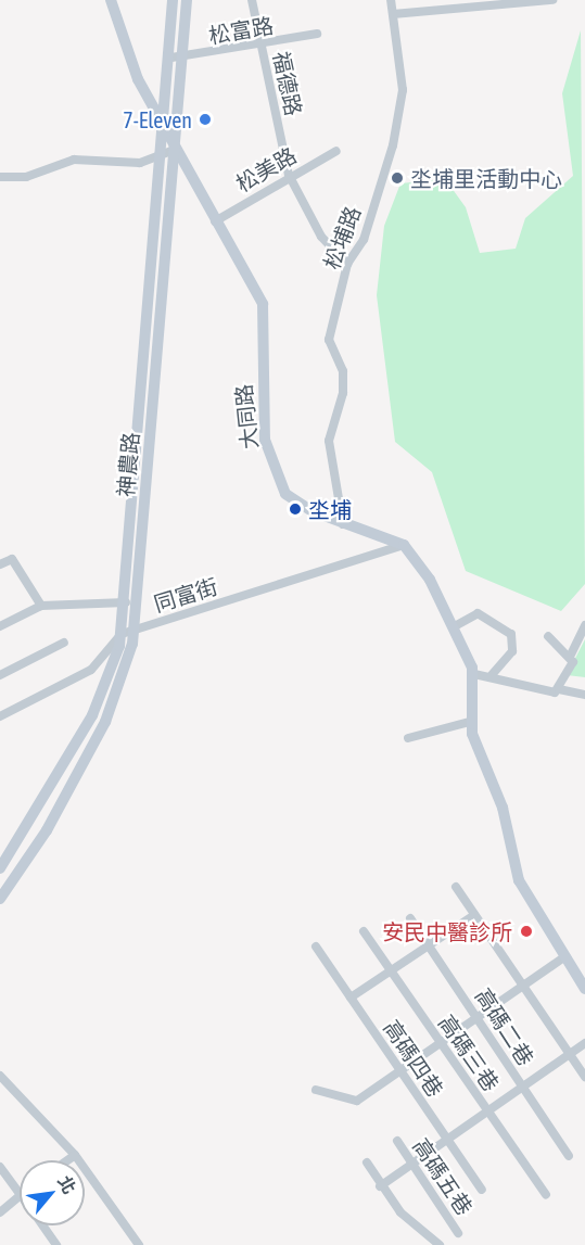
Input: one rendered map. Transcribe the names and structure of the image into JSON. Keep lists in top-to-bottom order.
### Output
{
  "streets": {
    "street": [
      "松富路",
      "福德路",
      "松美路",
      "松埔路",
      "大同路",
      "神農路",
      "同富街",
      "高碼二巷",
      "高碼三巷",
      "高碼四巷",
      "高碼五巷"
    ]
  },
  "crossings": [
    ["松富路", "福德路"],
    ["松富路", "神農路"],
    ["福德路", "松美路"],
    ["福德路", "松埔路"],
    ["松美路", "大同路"],
    ["松埔路", "大同路"],
    ["大同路", "神農路"],
    ["大同路", "同富街"],
    ["神農路", "同富街"]
  ],
  "places": [
    "7-Eleven",
    "坔埔里活動中心",
    "坔埔",
    "安民中醫診所"
  ],
  "north": "top right"
}
